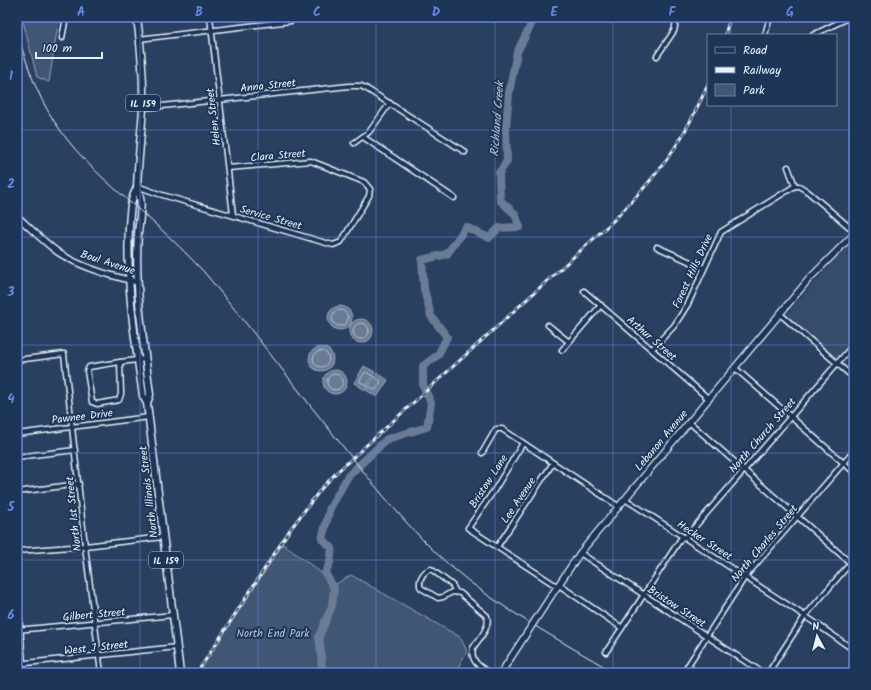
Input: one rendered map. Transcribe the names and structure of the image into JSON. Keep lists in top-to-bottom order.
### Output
{
  "streets": {
    "main road": ["IL 159", "Lebanon Avenue", "North Illinois Street"],
    "street": [
      "Anna Street",
      "Helen Street",
      "Clara Street",
      "Service Street",
      "Boul Avenue",
      "Forest Hills Drive",
      "Arthur Street",
      "Pawnee Drive",
      "North Church Street",
      "Bristow Lane",
      "Lee Avenue",
      "North 1st Street",
      "Hecker Street",
      "North Charles Street",
      "Bristow Street",
      "Gilbert Street",
      "West J Street"
    ]
  },
  "crossings": [
    ["Anna Street", "Helen Street"],
    ["Anna Street", "North Illinois Street"],
    ["Helen Street", "Clara Street"],
    ["Helen Street", "Service Street"],
    ["Clara Street", "Service Street"],
    ["Service Street", "North Illinois Street"],
    ["Boul Avenue", "North Illinois Street"],
    ["Forest Hills Drive", "Arthur Street"],
    ["Arthur Street", "Lebanon Avenue"],
    ["Pawnee Drive", "North Illinois Street"],
    ["Pawnee Drive", "North 1st Street"],
    ["North Church Street", "Hecker Street"],
    ["North Church Street", "Bristow Street"],
    ["Lebanon Avenue", "Hecker Street"],
    ["Lebanon Avenue", "Bristow Street"],
    ["Bristow Lane", "Lee Avenue"],
    ["North Illinois Street", "Gilbert Street"],
    ["North Illinois Street", "West J Street"],
    ["North 1st Street", "Gilbert Street"],
    ["North 1st Street", "West J Street"],
    ["Hecker Street", "North Charles Street"],
    ["North Charles Street", "Bristow Street"]
  ],
  "water": ["Richland Creek"],
  "parks": ["North End Park"],
  "legend": ["Road", "Railway", "Park"],
  "scale_bar": "100 m",
  "north": "top",
  "grid": {
    "columns": [
      "A",
      "B",
      "C",
      "D",
      "E",
      "F",
      "G"
    ],
    "rows": [
      "1",
      "2",
      "3",
      "4",
      "5",
      "6"
    ]
  }
}
